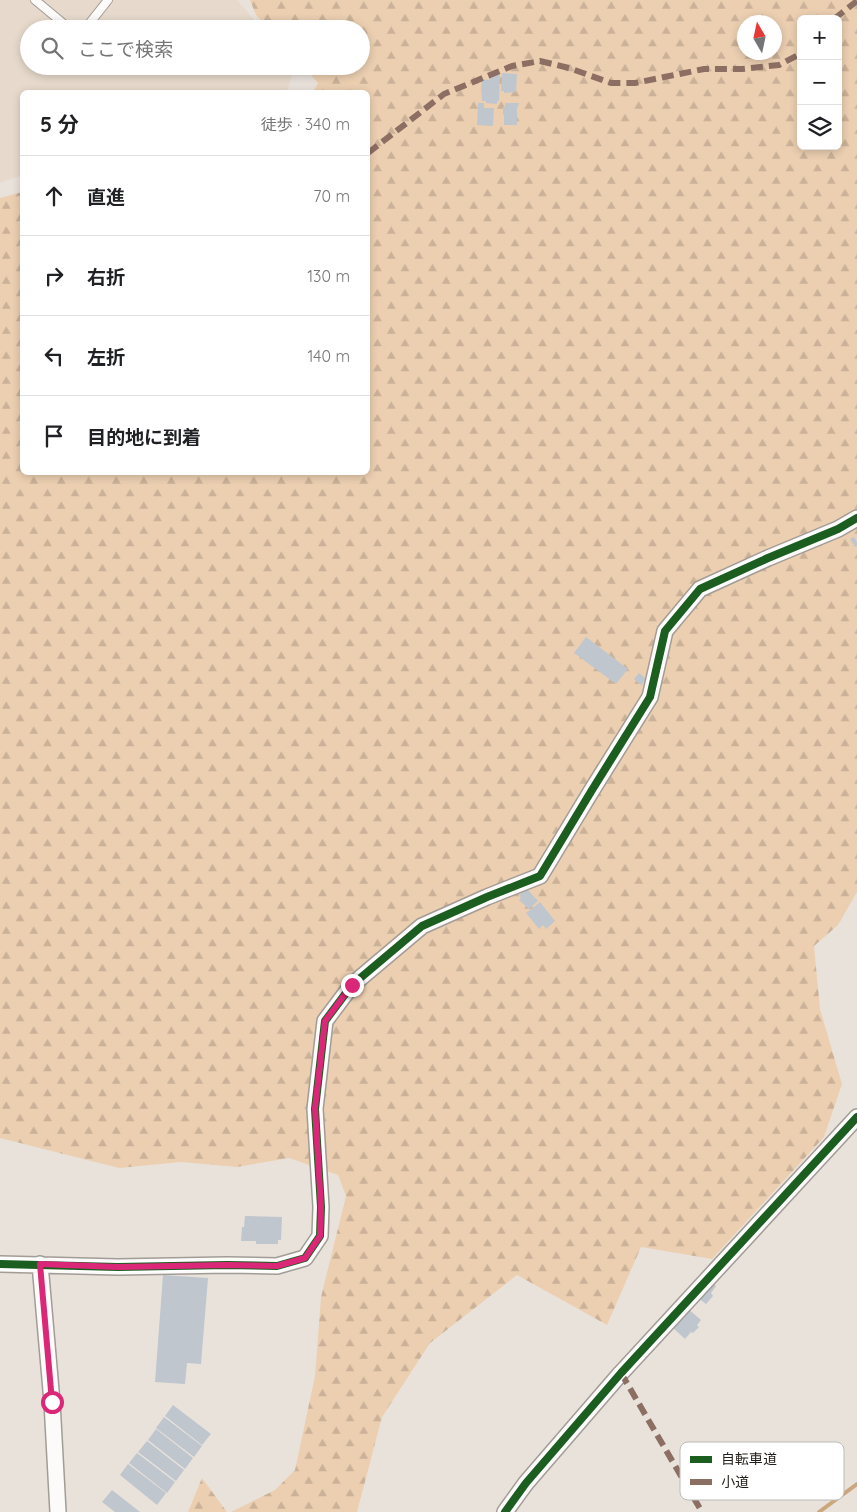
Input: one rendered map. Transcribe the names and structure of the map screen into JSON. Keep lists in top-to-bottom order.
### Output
{
  "legend": ["自転車道", "小道"],
  "north": "top",
  "page": {
    "map_buttons": ["+", "−"],
    "search": "ここで検索",
    "heading": ["5 分", "徒歩 · 340 m"],
    "list": [
      ["直進", "70 m"],
      ["右折", "130 m"],
      ["左折", "140 m"],
      "目的地に到着"
    ]
  }
}
